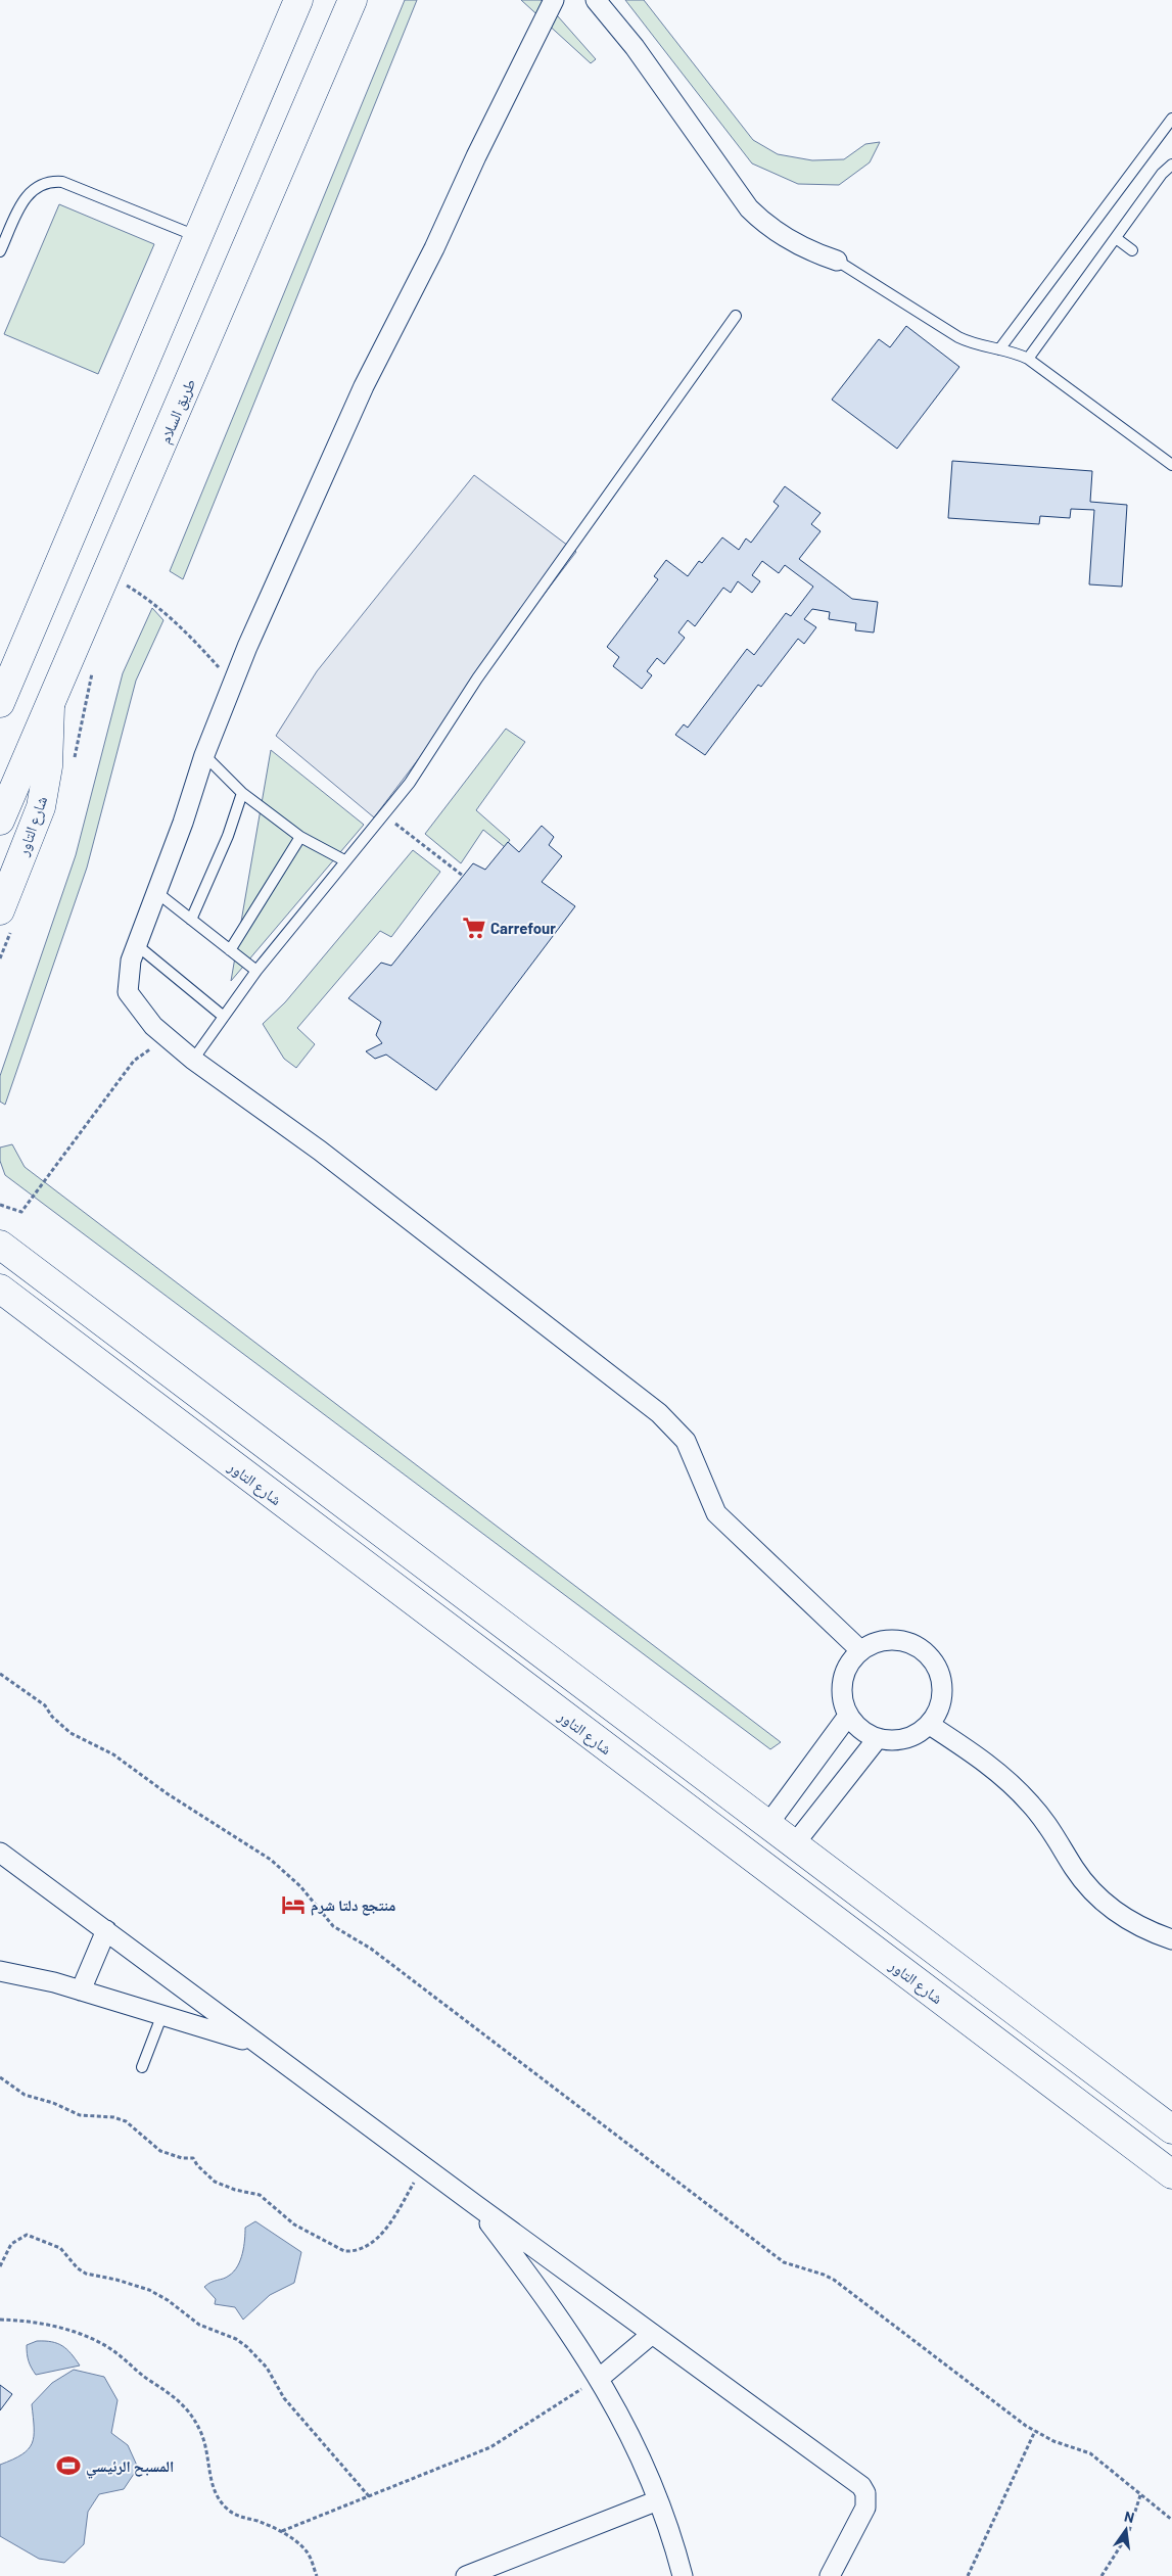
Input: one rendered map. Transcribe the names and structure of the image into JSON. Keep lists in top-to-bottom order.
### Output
{
  "streets": {
    "main road": ["طريق السلام", "شارع التاور"]
  },
  "crossings": [
    ["طريق السلام", "شارع التاور"]
  ],
  "places": {
    "supermarket": ["Carrefour"],
    "hotel": ["منتجع دلتا شرم"],
    "sports": ["المسبح الرئيسي"]
  },
  "north": "top"
}
